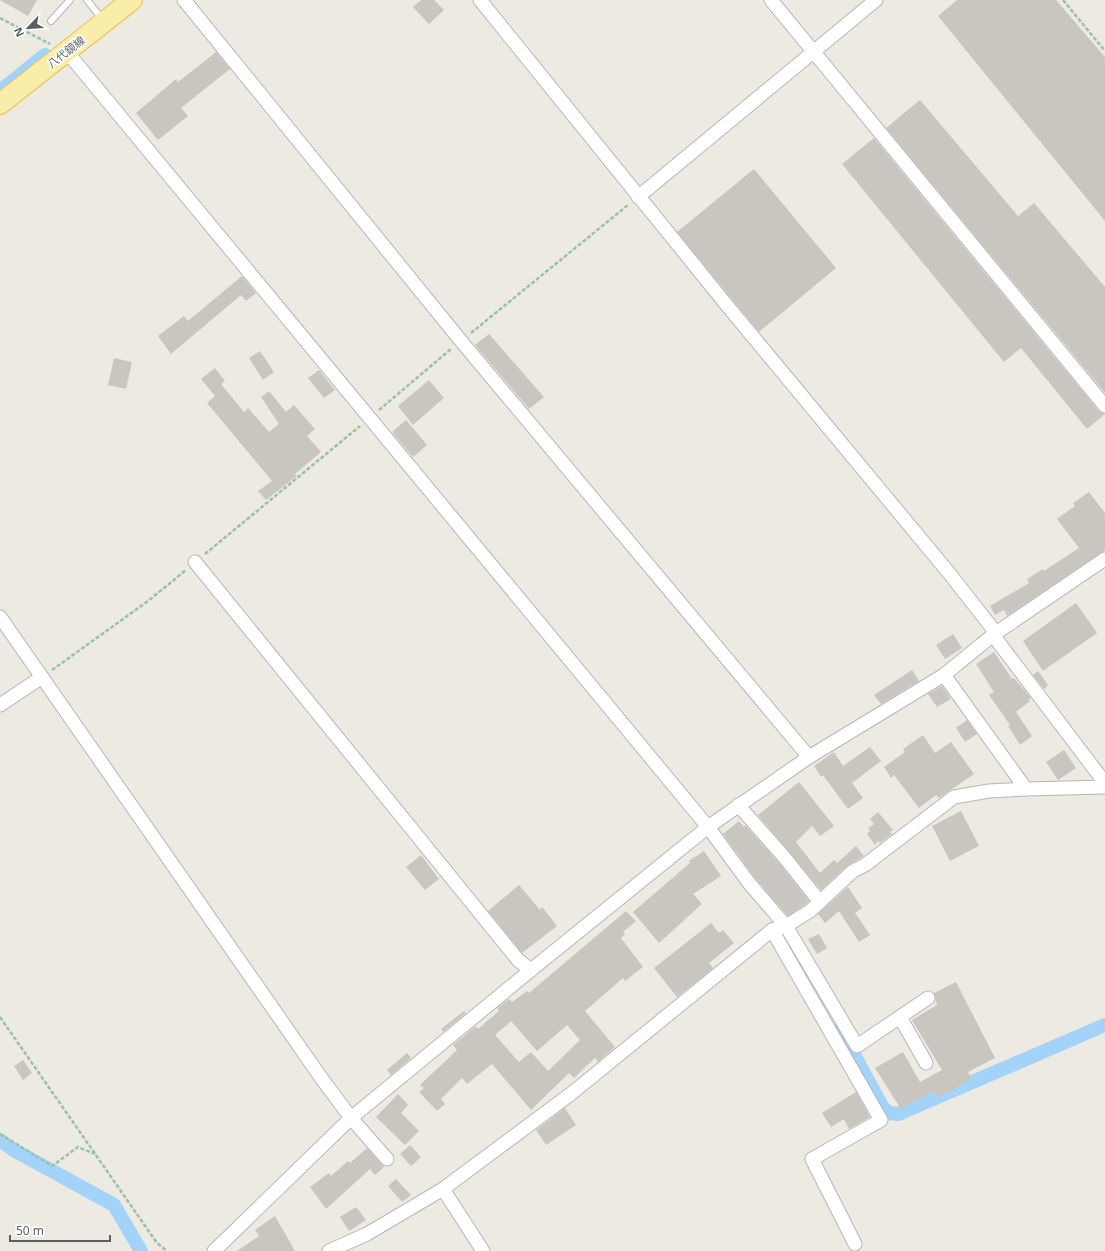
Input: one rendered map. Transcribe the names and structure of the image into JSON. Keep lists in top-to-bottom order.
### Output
{
  "streets": {
    "main road": ["八代鏡線"]
  },
  "scale_bar": "50 m",
  "north": "bottom left"
}
